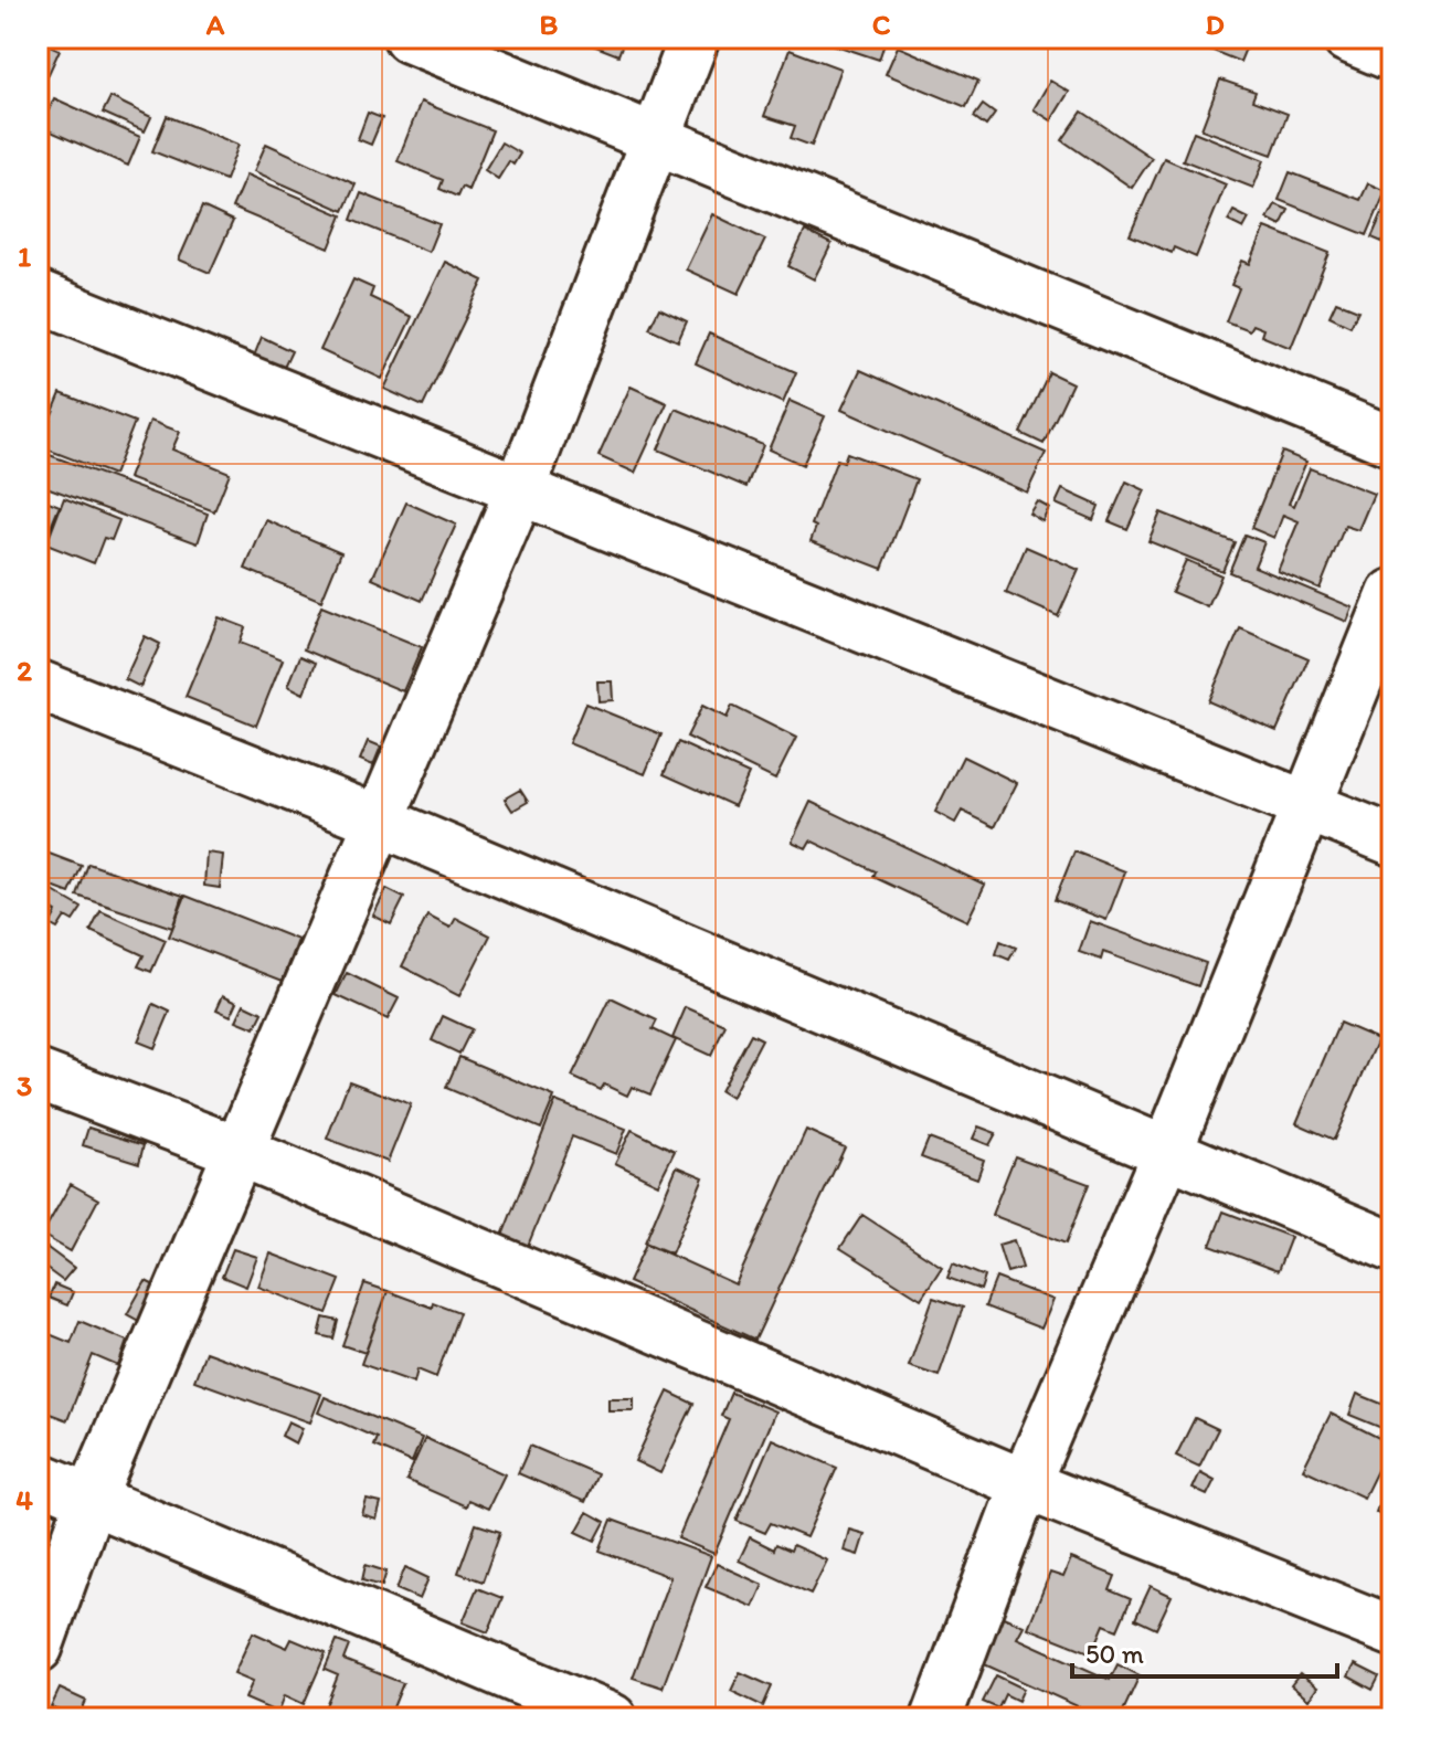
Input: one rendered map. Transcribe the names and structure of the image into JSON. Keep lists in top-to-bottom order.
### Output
{
  "scale_bar": "50 m",
  "grid": {
    "columns": [
      "A",
      "B",
      "C",
      "D"
    ],
    "rows": [
      "1",
      "2",
      "3",
      "4"
    ]
  }
}
